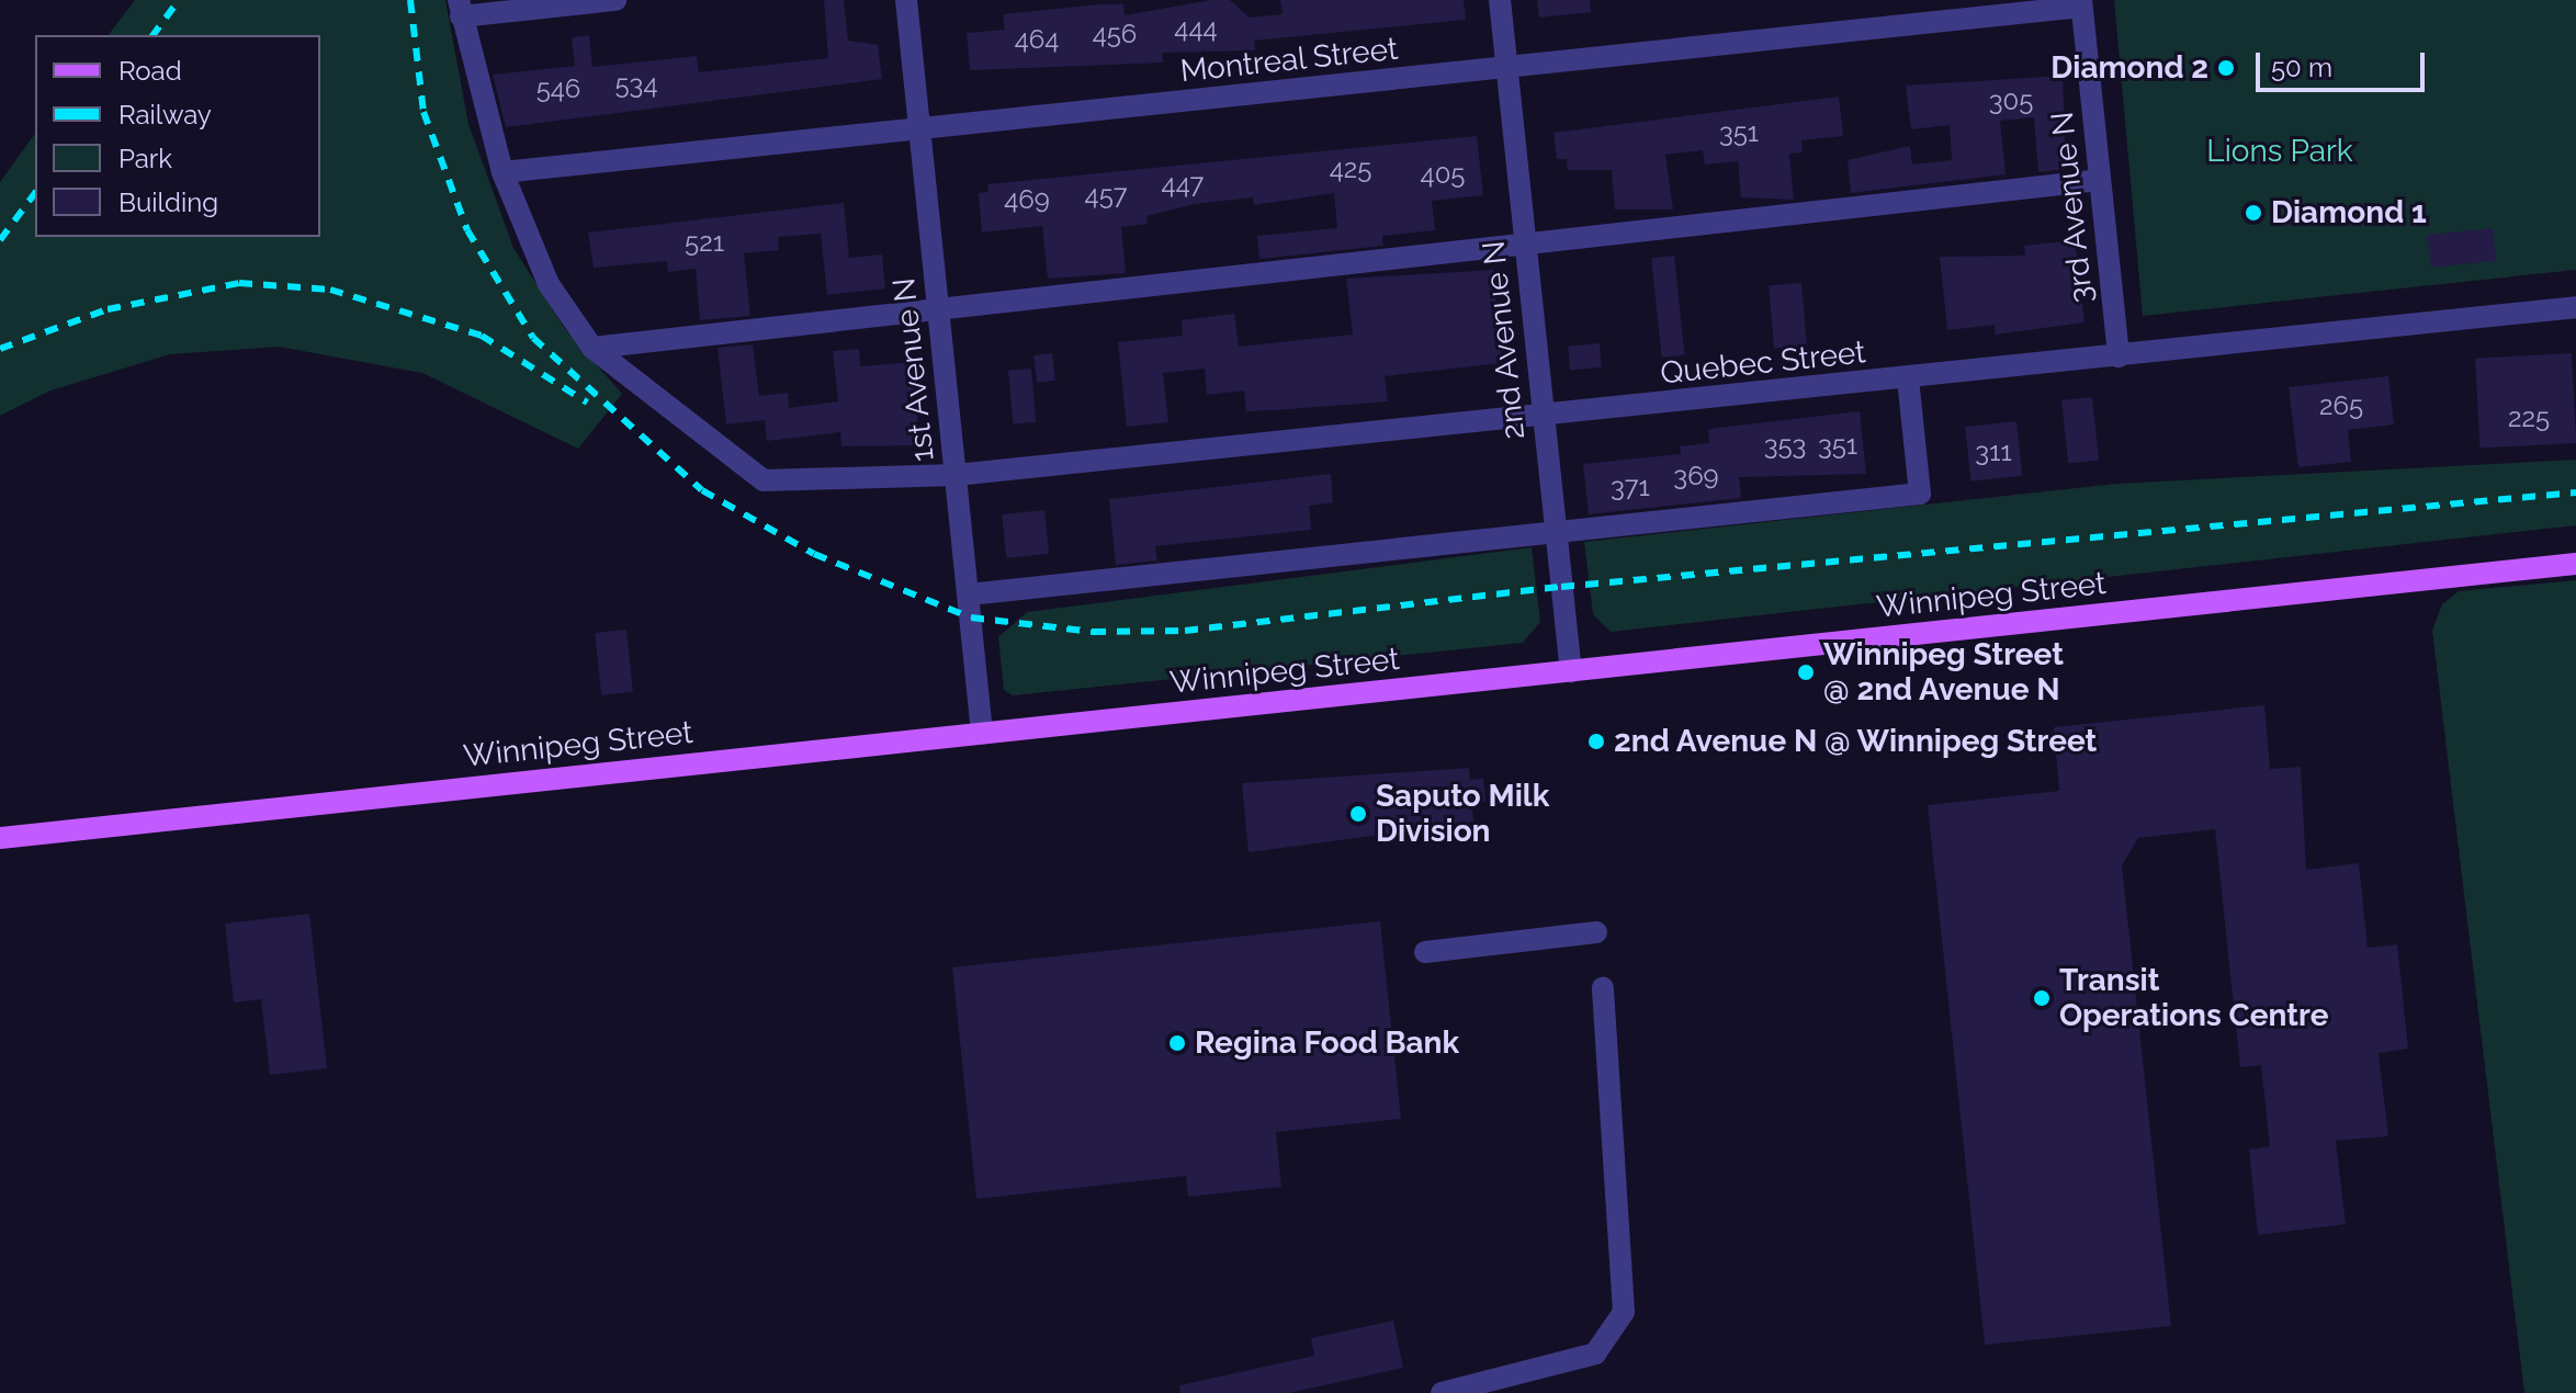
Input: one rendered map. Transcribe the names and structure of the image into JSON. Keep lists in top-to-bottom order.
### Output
{
  "streets": {
    "main road": ["Winnipeg Street"],
    "street": [
      "Montreal Street",
      "3rd Avenue N",
      "2nd Avenue N",
      "Quebec Street",
      "1st Avenue N"
    ]
  },
  "crossings": [
    ["Montreal Street", "3rd Avenue N"],
    ["Montreal Street", "2nd Avenue N"],
    ["Montreal Street", "Quebec Street"],
    ["Montreal Street", "1st Avenue N"],
    ["3rd Avenue N", "Quebec Street"],
    ["2nd Avenue N", "Quebec Street"],
    ["2nd Avenue N", "Winnipeg Street"],
    ["Quebec Street", "1st Avenue N"],
    ["1st Avenue N", "Winnipeg Street"]
  ],
  "parks": ["Lions Park"],
  "places": [
    "Diamond 2",
    "Diamond 1",
    "Winnipeg Street @ 2nd Avenue N",
    "2nd Avenue N @ Winnipeg Street",
    "Saputo Milk Division",
    "Transit Operations Centre",
    "Regina Food Bank"
  ],
  "house_numbers": [
    "444",
    "456",
    "464",
    "534",
    "546",
    "305",
    "351",
    "425",
    "405",
    "447",
    "457",
    "469",
    "521",
    "265",
    "225",
    "353",
    "351",
    "311",
    "369",
    "371"
  ],
  "legend": [
    "Road",
    "Railway",
    "Park",
    "Building"
  ],
  "scale_bar": "50 m"
}
